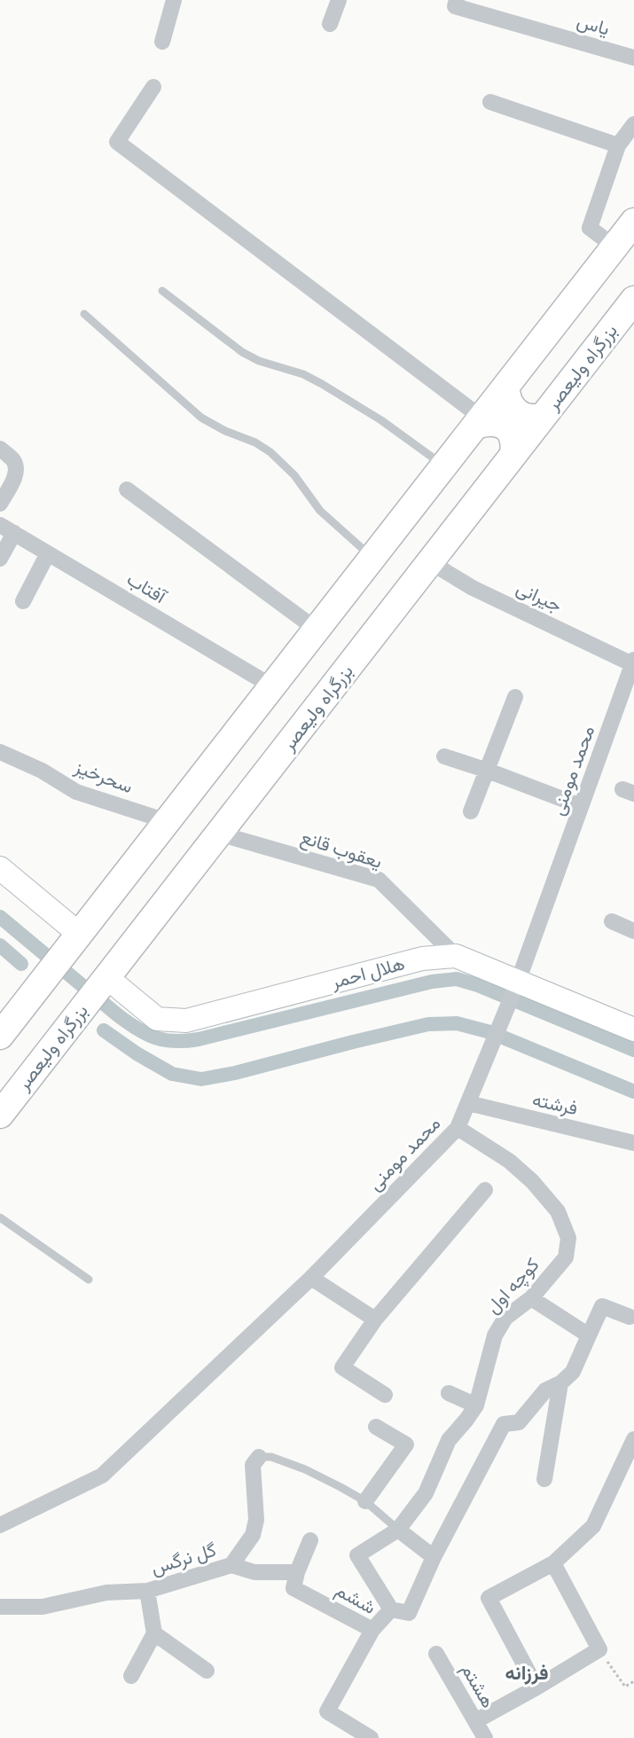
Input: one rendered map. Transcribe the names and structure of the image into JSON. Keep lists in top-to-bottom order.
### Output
{
  "streets": {
    "highway": ["بزرگراه ولیعصر"],
    "main road": ["هلال احمر"],
    "street": [
      "یاس",
      "آفتاب",
      "جیرانی",
      "محمد مومنی",
      "سحرخیز",
      "یعقوب قانع",
      "فرشته",
      "کوچه اول",
      "گل نرگس",
      "ششم",
      "هشتم"
    ]
  },
  "crossings": [
    ["بزرگراه ولیعصر", "جیرانی"],
    ["بزرگراه ولیعصر", "یعقوب قانع"],
    ["بزرگراه ولیعصر", "هلال احمر"],
    ["جیرانی", "محمد مومنی"],
    ["محمد مومنی", "هلال احمر"],
    ["محمد مومنی", "فرشته"],
    ["محمد مومنی", "کوچه اول"],
    ["یعقوب قانع", "هلال احمر"],
    ["کوچه اول", "گل نرگس"]
  ],
  "districts": ["فرزانه"]
}
